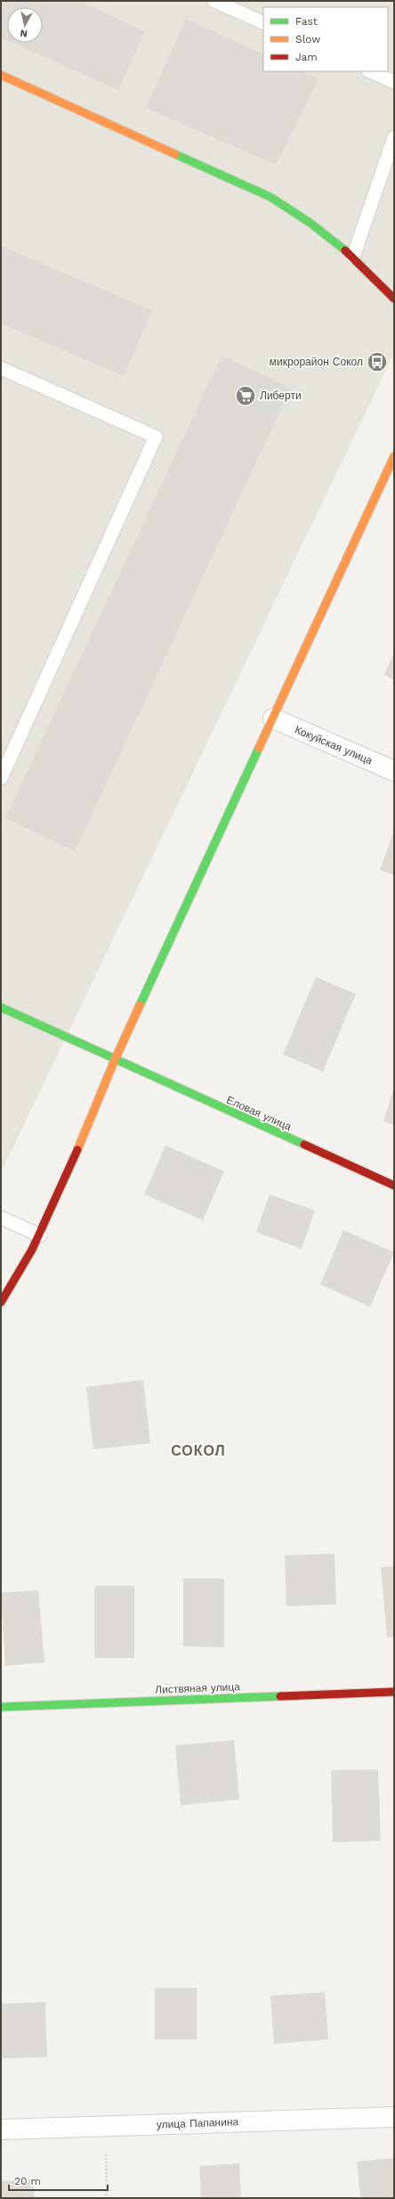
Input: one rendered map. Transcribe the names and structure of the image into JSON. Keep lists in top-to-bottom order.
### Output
{
  "streets": {
    "street": [
      "Кокуйская улица",
      "Еловая улица",
      "Листвяная улица",
      "улица Папанина"
    ]
  },
  "districts": ["СОКОЛ"],
  "places": {
    "bus stop": ["микрорайон Сокол"],
    "supermarket": ["Либерти"]
  },
  "legend": ["Fast", "Slow", "Jam"],
  "scale_bar": "20 m",
  "north": "bottom"
}
